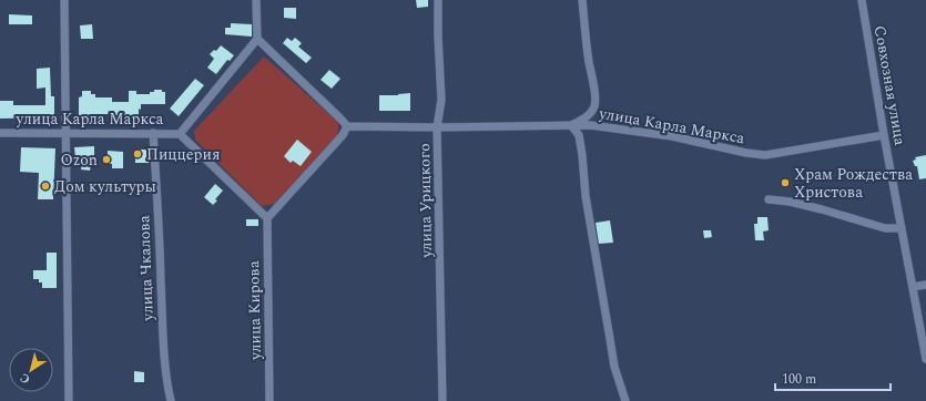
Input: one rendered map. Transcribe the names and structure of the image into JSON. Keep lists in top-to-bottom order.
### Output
{
  "streets": {
    "street": [
      "Совхозная улица",
      "улица Карла Маркса",
      "улица Урицкого",
      "улица Чкалова",
      "улица Кирова"
    ]
  },
  "crossings": [
    ["Совхозная улица", "улица Карла Маркса"],
    ["улица Карла Маркса", "улица Урицкого"],
    ["улица Карла Маркса", "улица Чкалова"]
  ],
  "places": [
    "Пиццерия",
    "Ozon",
    "Храм Рождества Христова",
    "Дом культуры"
  ],
  "scale_bar": "100 m",
  "north": "bottom left"
}
